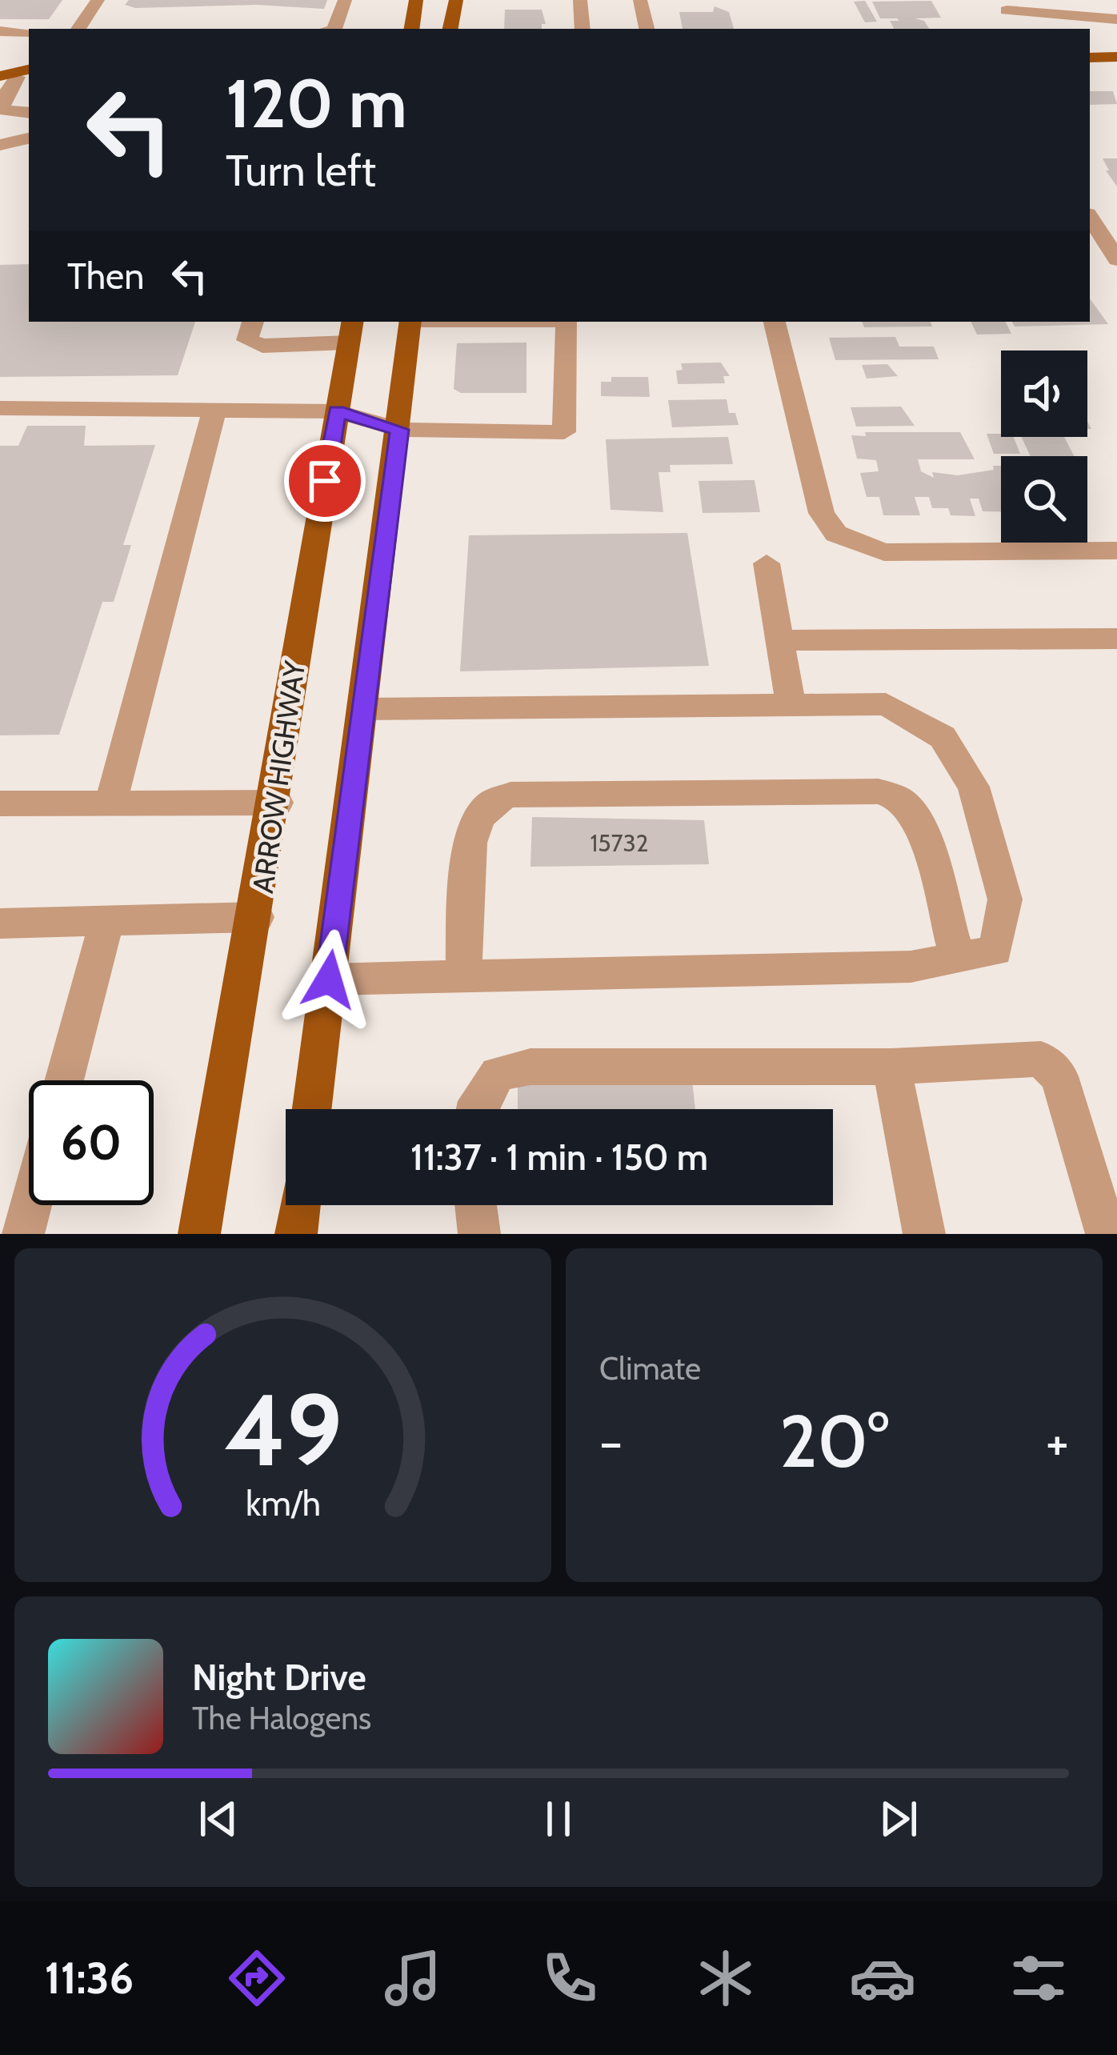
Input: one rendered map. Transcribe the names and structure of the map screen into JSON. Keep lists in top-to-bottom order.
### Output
{
  "streets": {
    "main road": ["ARROW HIGHWAY"]
  },
  "house_numbers": ["15732"],
  "page": {
    "turn": ["120 m", "Turn left"],
    "then": "Then",
    "limit": "60",
    "trip": "11:37 · 1 min · 150 m",
    "tile": "Climate",
    "heat": ["−", "20°", "+"],
    "song": ["Night Drive", "The Halogens"],
    "tabs": "11:36",
    "gauge": ["49", "km/h"]
  }
}
